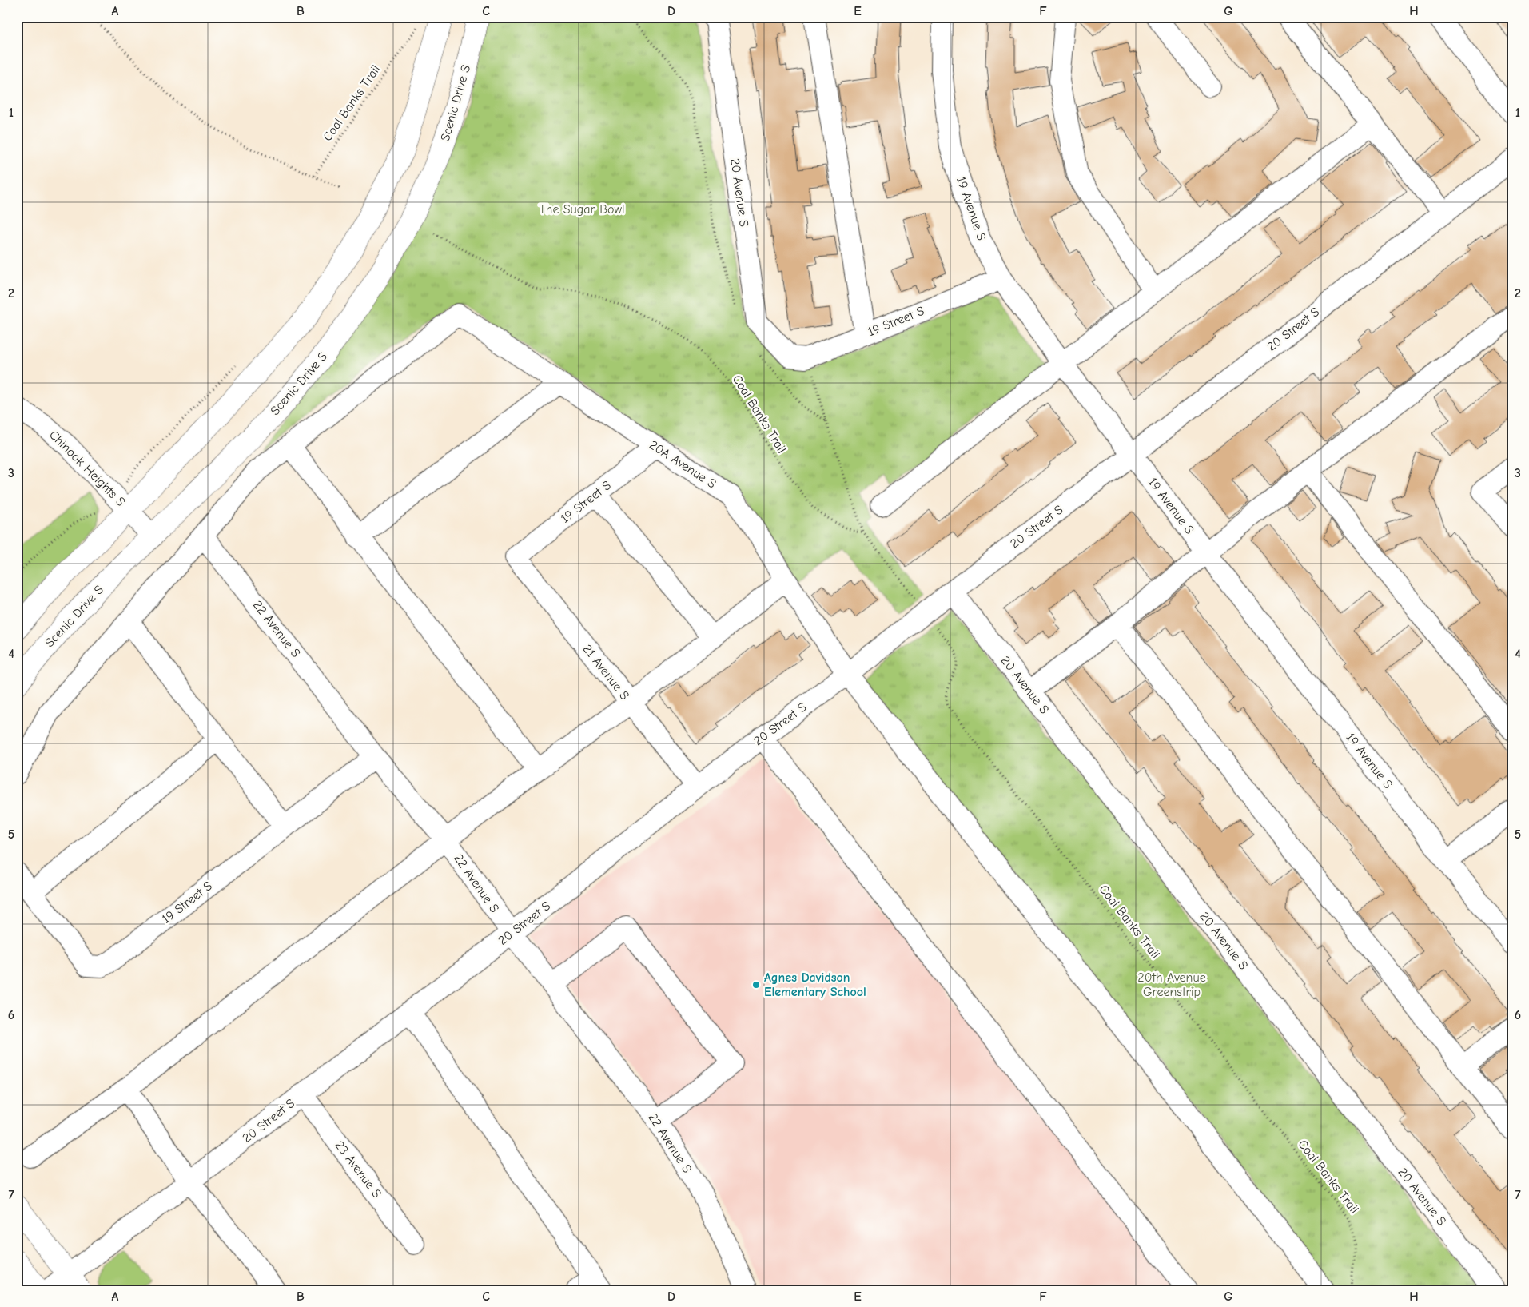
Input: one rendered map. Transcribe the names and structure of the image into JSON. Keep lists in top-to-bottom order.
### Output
{
  "streets": {
    "main road": ["Scenic Drive S"],
    "street": [
      "20 Avenue S",
      "19 Avenue S",
      "19 Street S",
      "20 Street S",
      "20A Avenue S",
      "Chinook Heights S",
      "22 Avenue S",
      "21 Avenue S",
      "23 Avenue S"
    ],
    "path": ["Coal Banks Trail"]
  },
  "crossings": [
    ["Scenic Drive S", "Chinook Heights S"],
    ["20 Avenue S", "19 Street S"],
    ["20 Avenue S", "20 Street S"],
    ["19 Avenue S", "19 Street S"],
    ["19 Avenue S", "20 Street S"],
    ["19 Street S", "20A Avenue S"],
    ["19 Street S", "22 Avenue S"],
    ["19 Street S", "21 Avenue S"],
    ["20 Street S", "20A Avenue S"],
    ["20 Street S", "22 Avenue S"],
    ["20 Street S", "21 Avenue S"],
    ["20 Street S", "23 Avenue S"]
  ],
  "parks": ["The Sugar Bowl", "20th Avenue Greenstrip"],
  "places": ["Agnes Davidson Elementary School"],
  "grid": {
    "columns": [
      "A",
      "B",
      "C",
      "D",
      "E",
      "F",
      "G",
      "H"
    ],
    "rows": [
      "1",
      "2",
      "3",
      "4",
      "5",
      "6",
      "7"
    ]
  }
}
